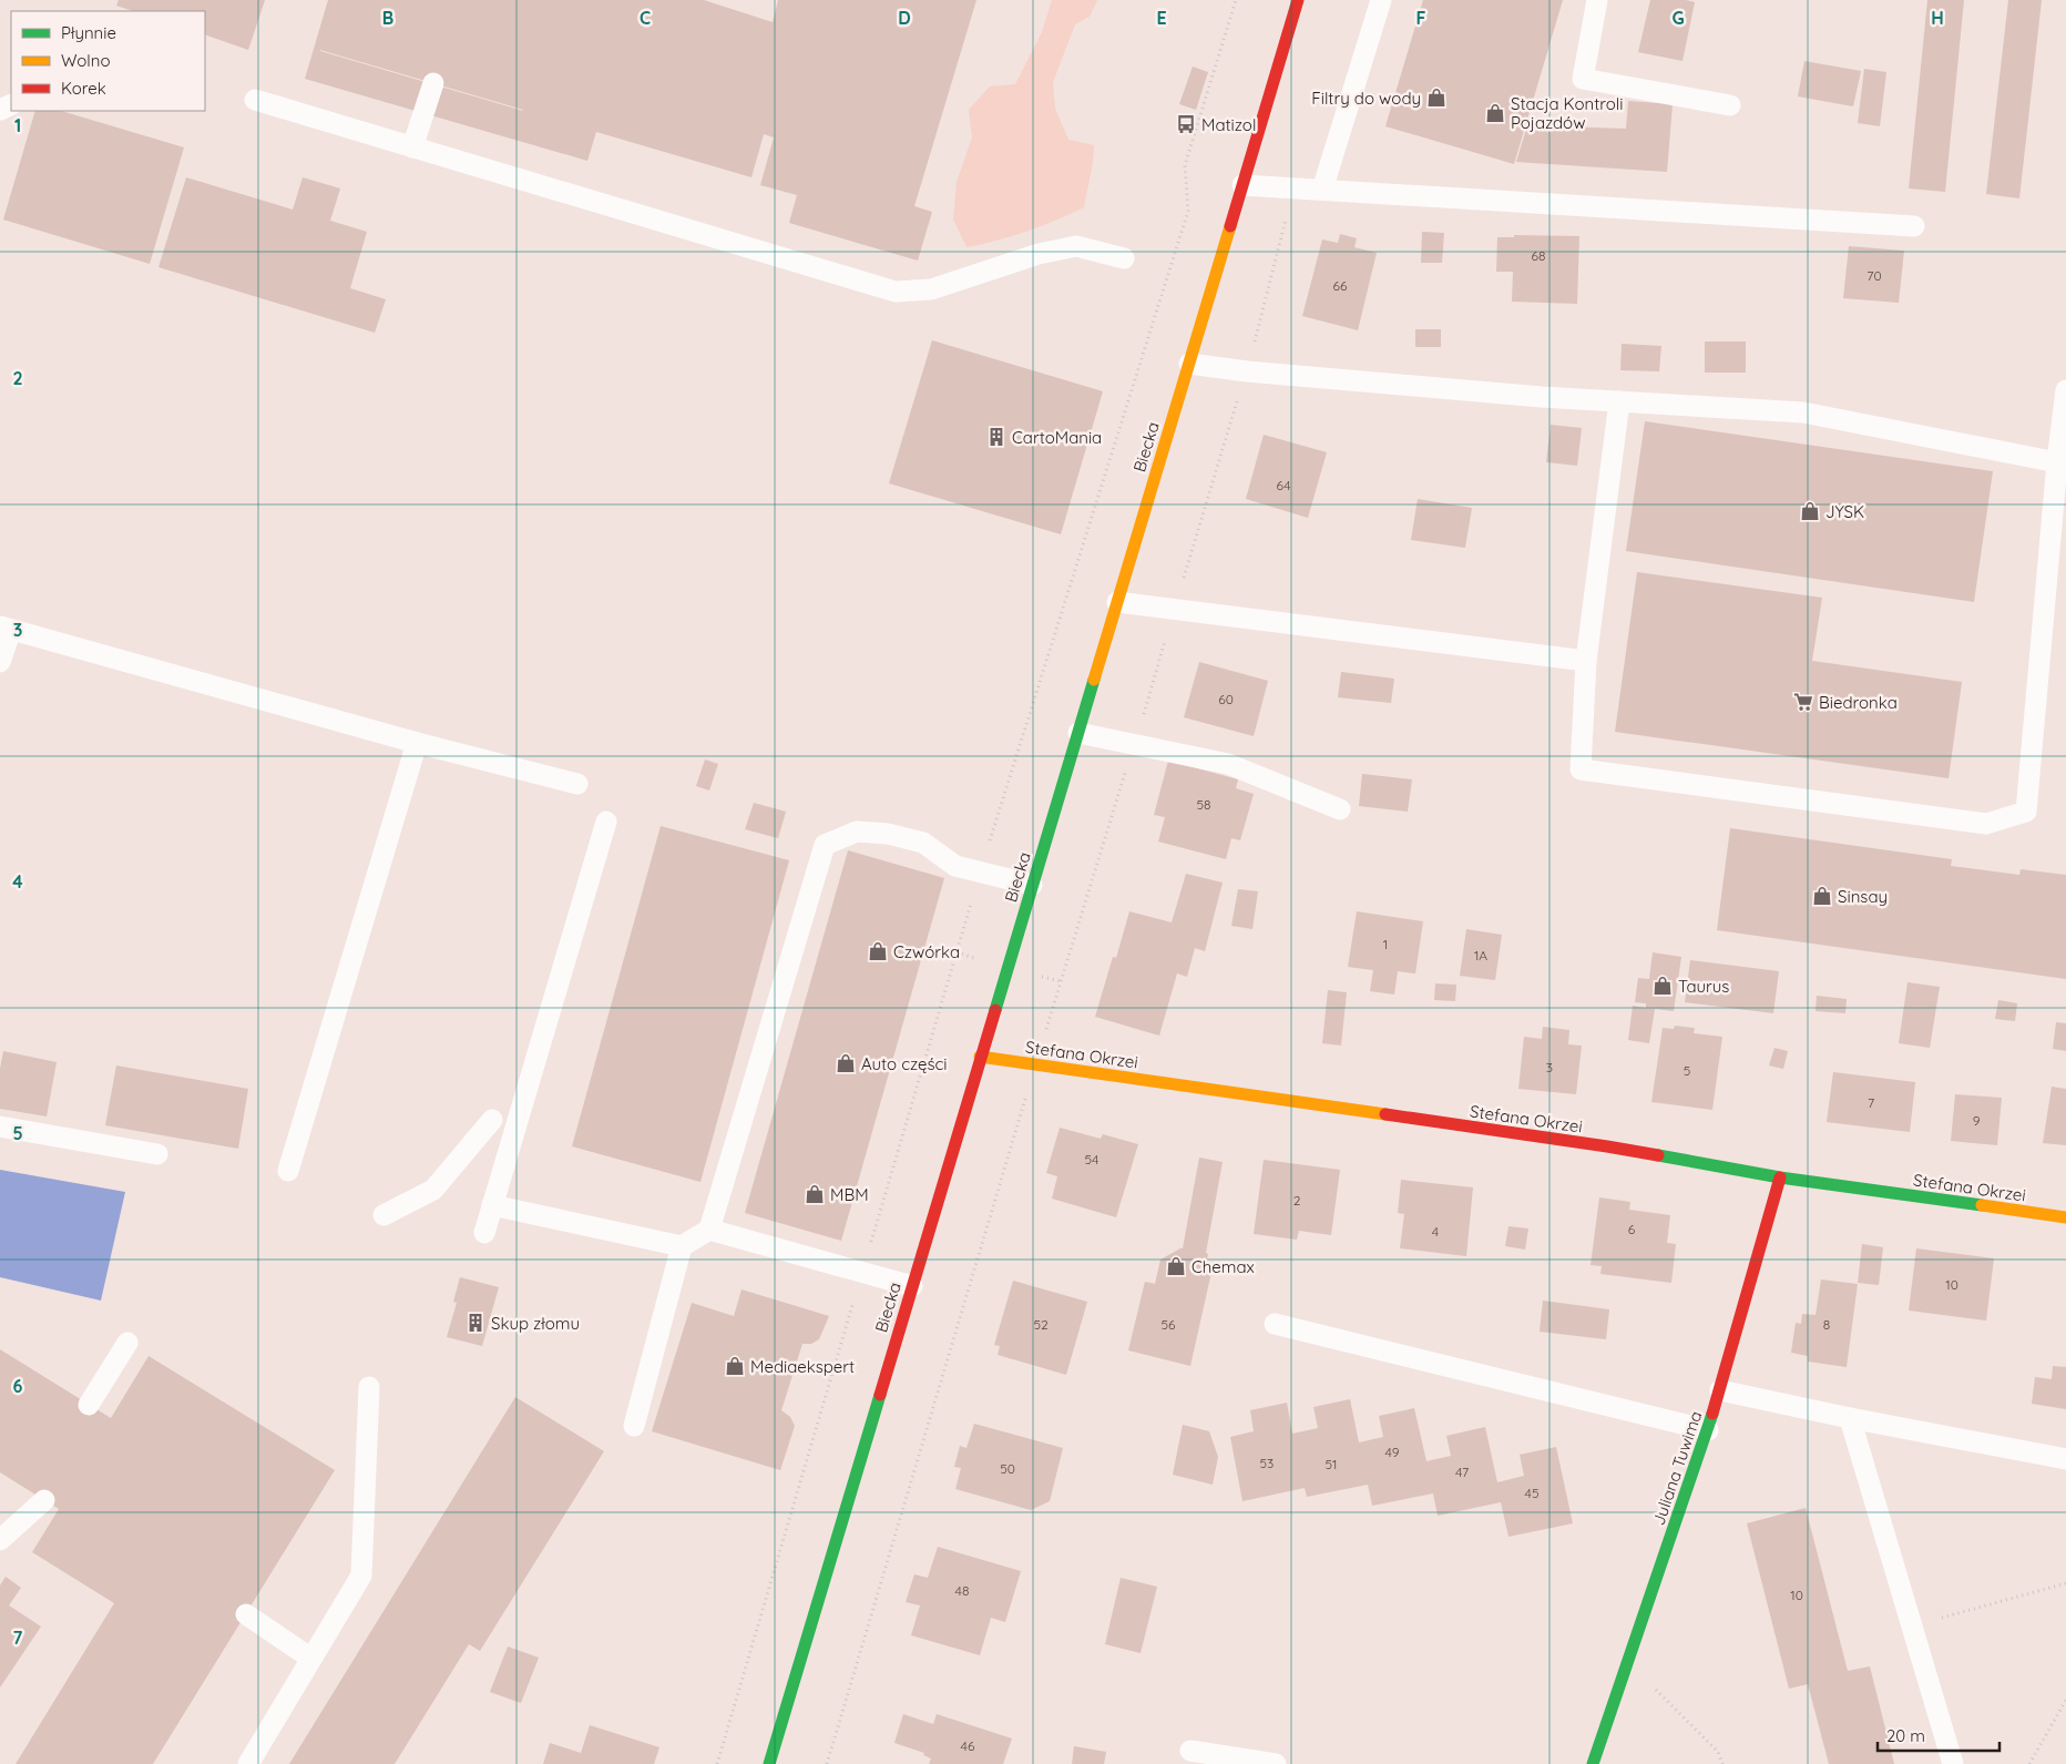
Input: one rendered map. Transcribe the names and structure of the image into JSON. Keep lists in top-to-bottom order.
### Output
{
  "streets": {
    "street": ["Biecka", "Stefana Okrzei", "Juliana Tuwima"]
  },
  "crossings": [
    ["Biecka", "Stefana Okrzei"],
    ["Stefana Okrzei", "Juliana Tuwima"]
  ],
  "places": {
    "shop": [
      "Filtry do wody",
      "Stacja Kontroli Pojazdów",
      "JYSK",
      "Sinsay",
      "Czwórka",
      "Taurus",
      "Auto części",
      "MBM",
      "Chemax",
      "Mediaekspert"
    ],
    "bus stop": ["Matizol"],
    "building": ["CartoMania", "Skup złomu"],
    "supermarket": ["Biedronka"]
  },
  "house_numbers": [
    "68",
    "70",
    "66",
    "64",
    "60",
    "58",
    "1",
    "1A",
    "3",
    "5",
    "7",
    "9",
    "54",
    "2",
    "6",
    "4",
    "10",
    "52",
    "56",
    "8",
    "49",
    "53",
    "51",
    "50",
    "47",
    "45",
    "48",
    "10",
    "46"
  ],
  "legend": ["Płynnie", "Wolno", "Korek"],
  "scale_bar": "20 m",
  "grid": {
    "columns": [
      "B",
      "C",
      "D",
      "E",
      "F",
      "G",
      "H"
    ],
    "rows": [
      "1",
      "2",
      "3",
      "4",
      "5",
      "6",
      "7"
    ]
  }
}
